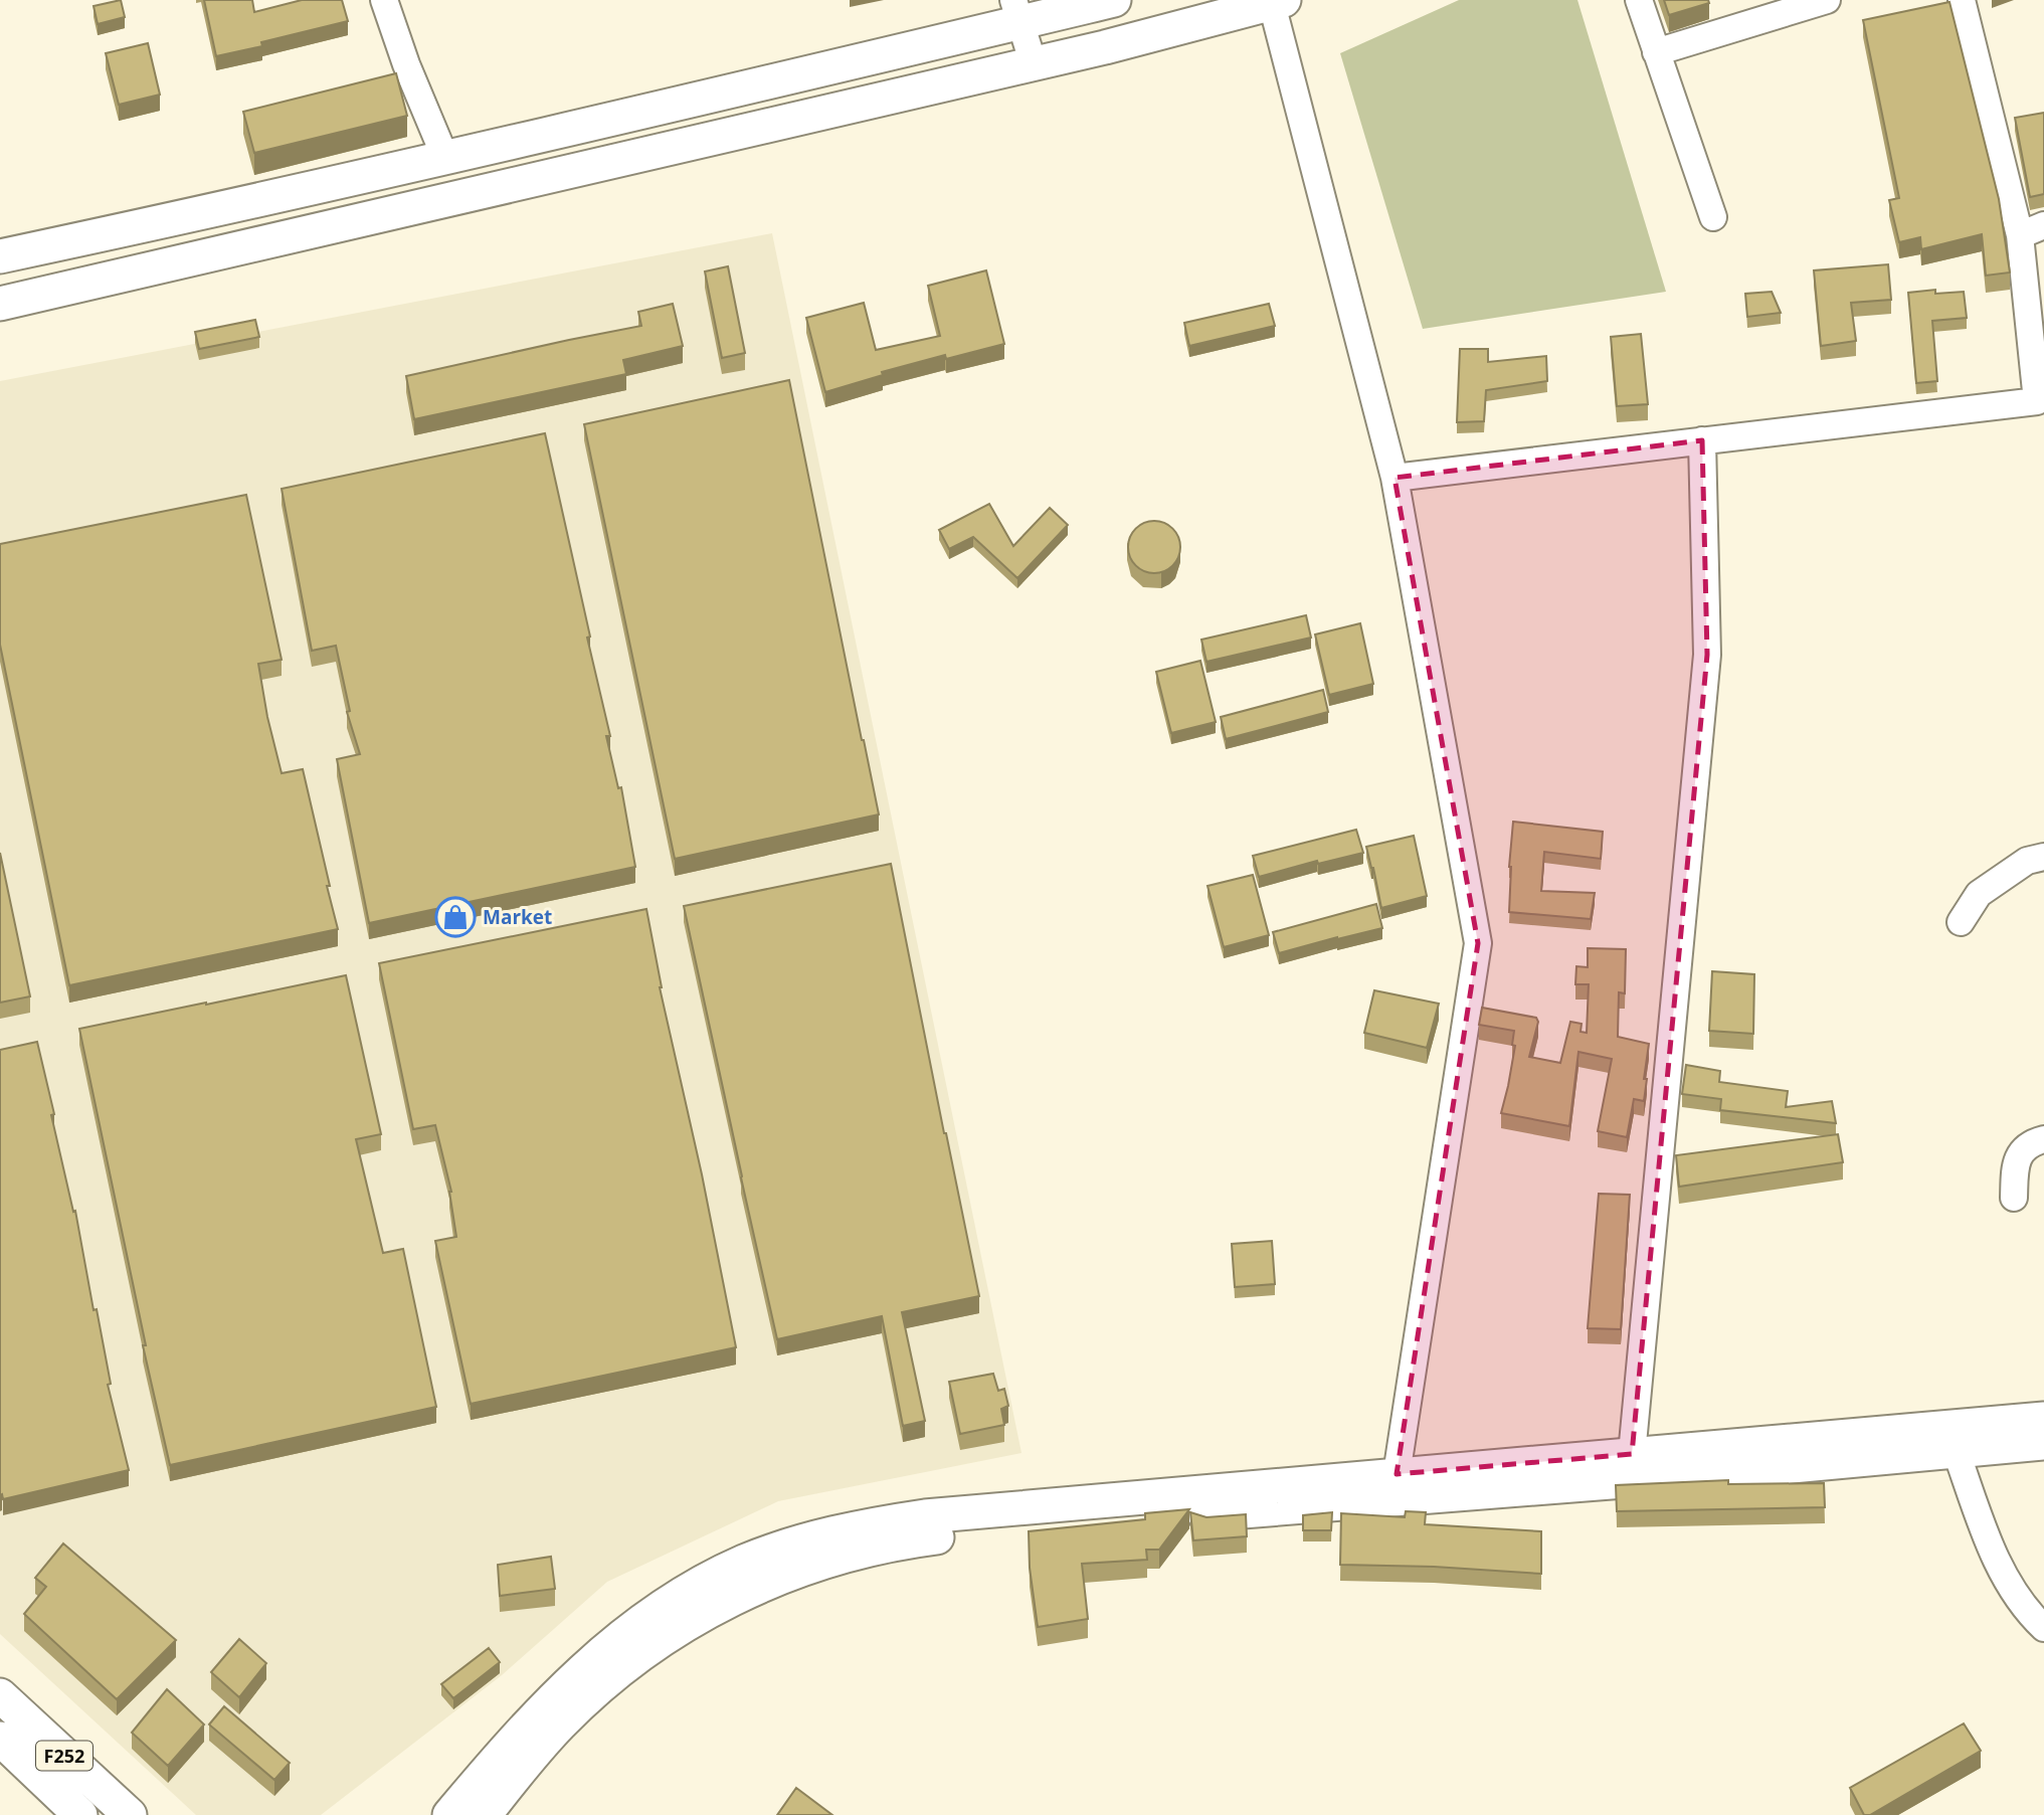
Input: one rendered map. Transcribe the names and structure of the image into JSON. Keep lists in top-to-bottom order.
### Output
{
  "streets": {
    "main road": ["F252"]
  },
  "places": {
    "shop": ["Market"]
  }
}
